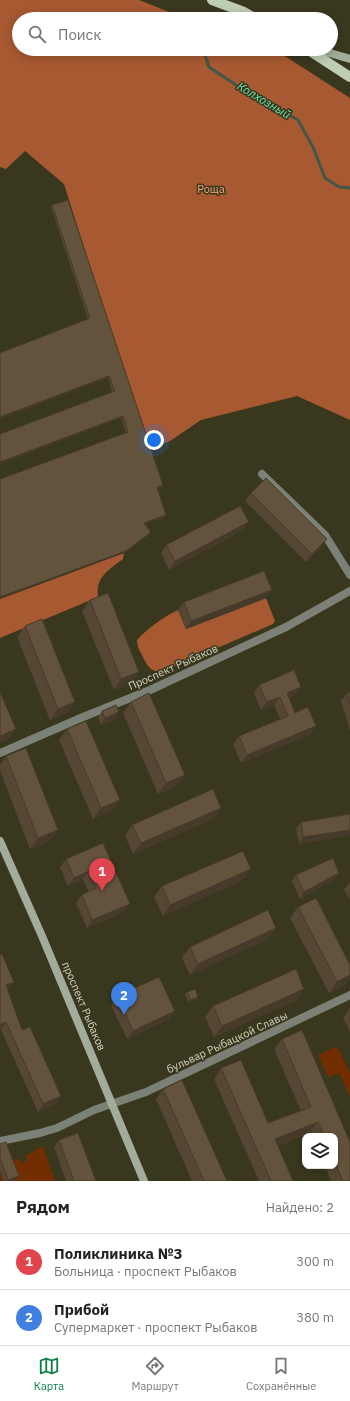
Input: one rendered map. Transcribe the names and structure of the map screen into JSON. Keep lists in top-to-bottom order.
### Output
{
  "streets": {
    "main road": ["проспект Рыбаков"],
    "street": ["Проспект Рыбаков", "бульвар Рыбацкой Славы"]
  },
  "crossings": [
    ["проспект Рыбаков", "бульвар Рыбацкой Славы"]
  ],
  "water": ["Колхозный"],
  "parks": ["Роща"],
  "page": {
    "search": "Поиск",
    "pins": ["1", "2"],
    "heading": ["Рядом", "Найдено: 2"],
    "list": [
      {
        "mark": "1",
        "name": "Поликлиника №3",
        "note": "Больница · проспект Рыбаков",
        "value": "300 m"
      },
      {
        "mark": "2",
        "name": "Прибой",
        "note": "Супермаркет · проспект Рыбаков",
        "value": "380 m"
      }
    ],
    "nav": ["Карта", "Маршрут", "Сохранённые"]
  }
}
